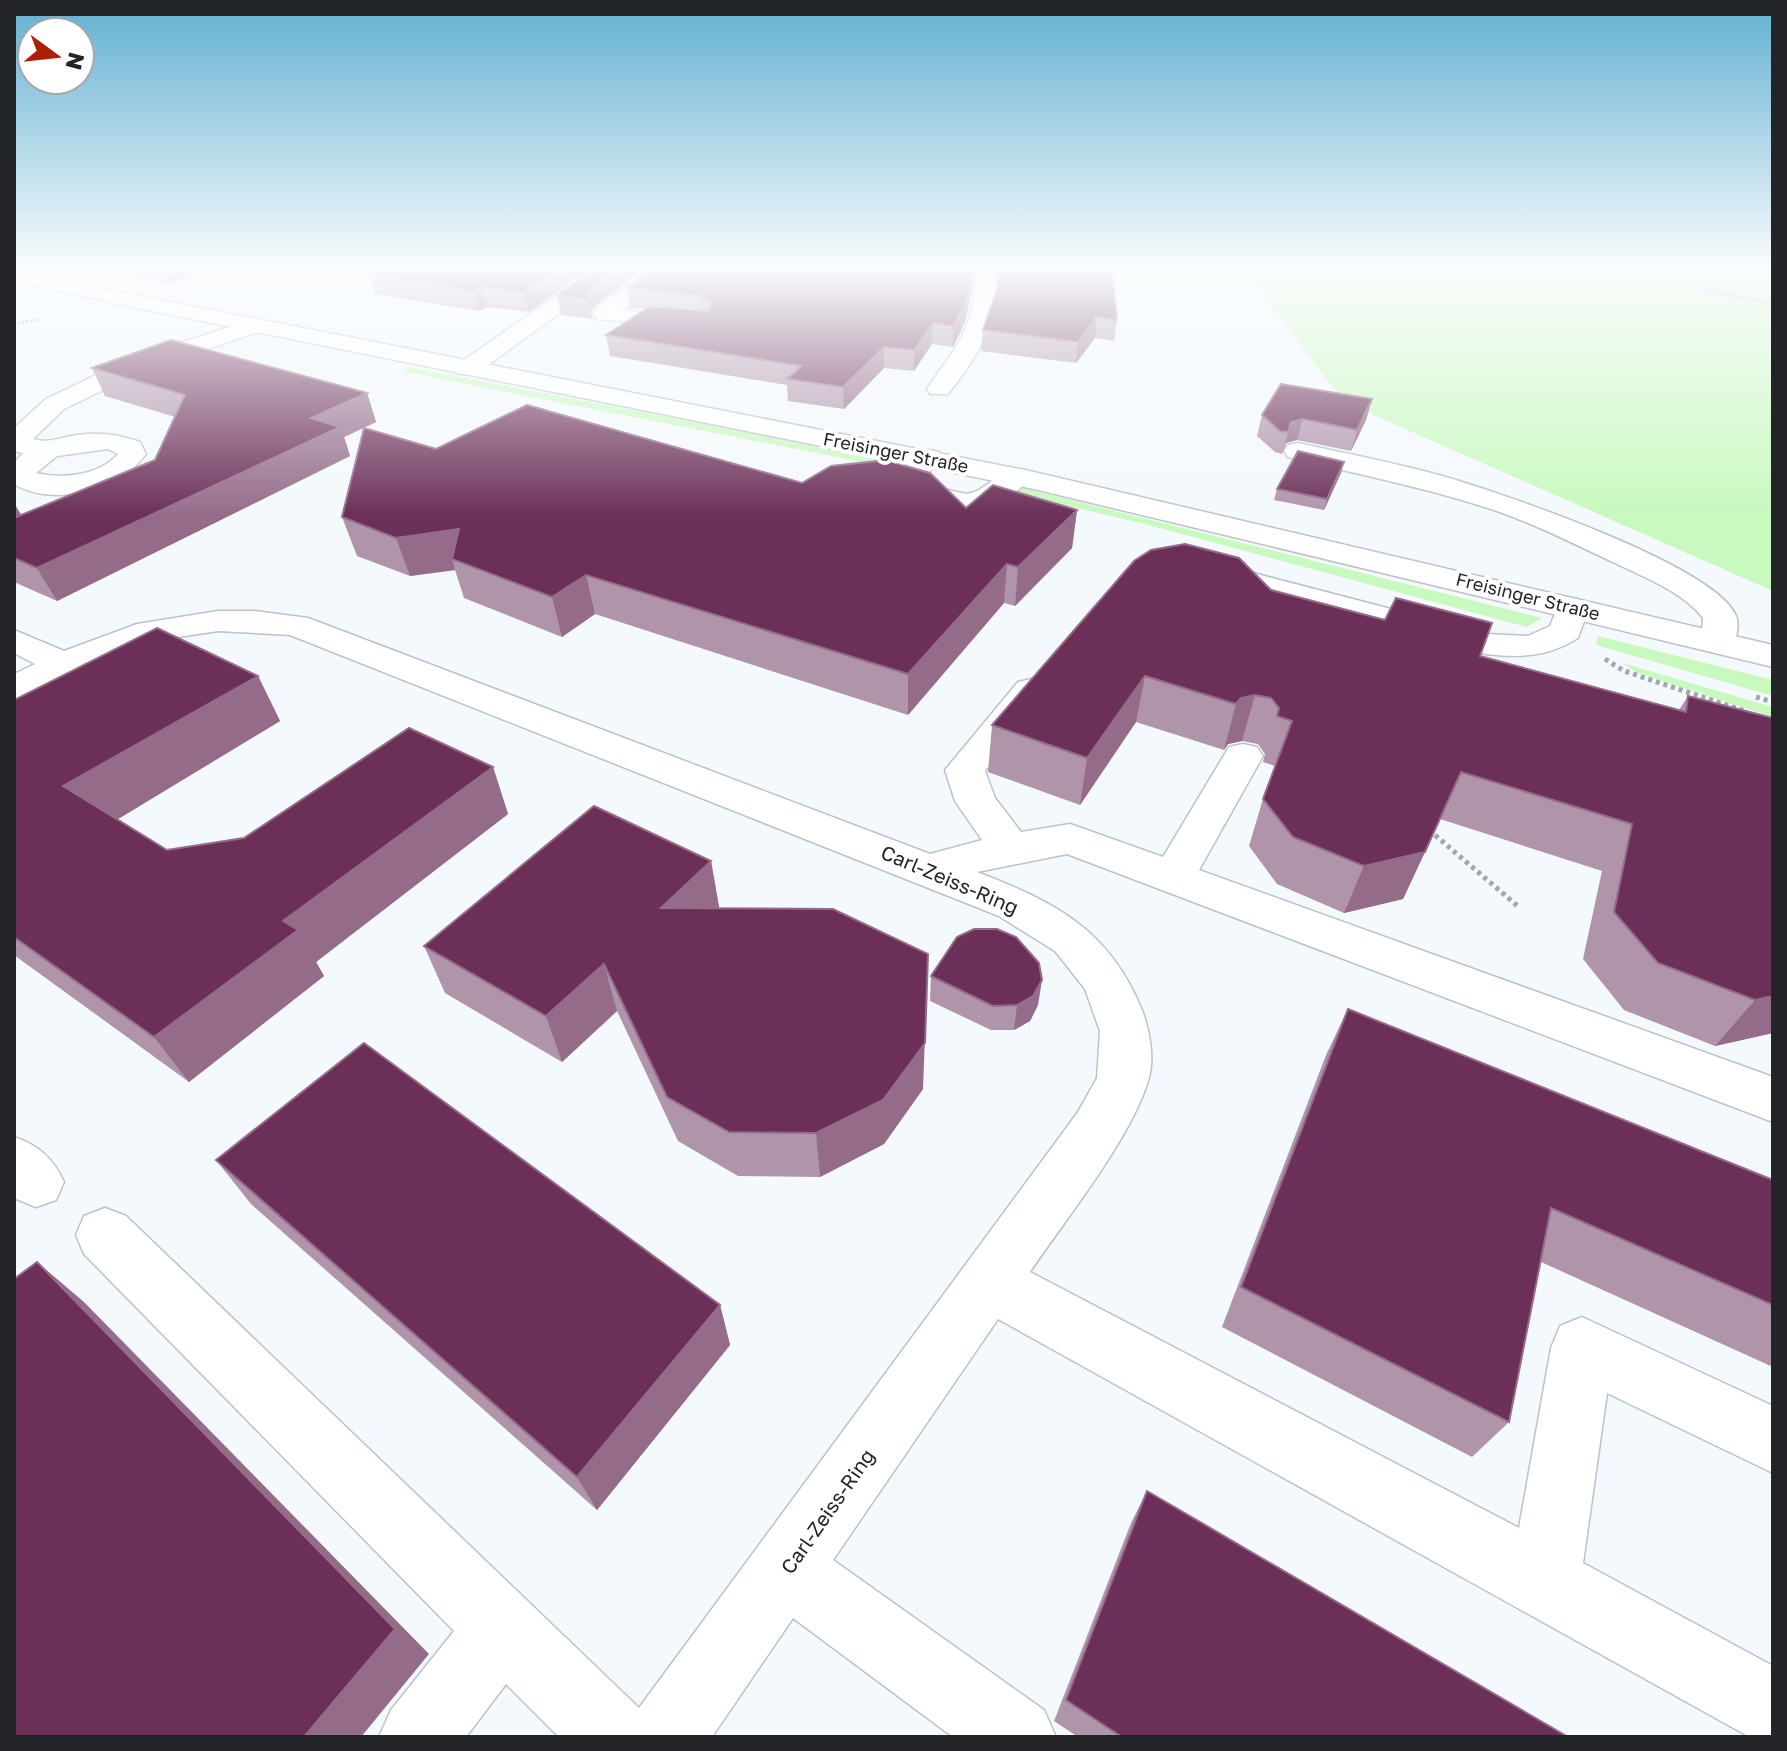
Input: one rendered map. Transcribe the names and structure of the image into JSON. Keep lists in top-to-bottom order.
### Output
{
  "streets": {
    "street": ["Freisinger Straße", "Carl-Zeiss-Ring"]
  },
  "north": "right"
}
